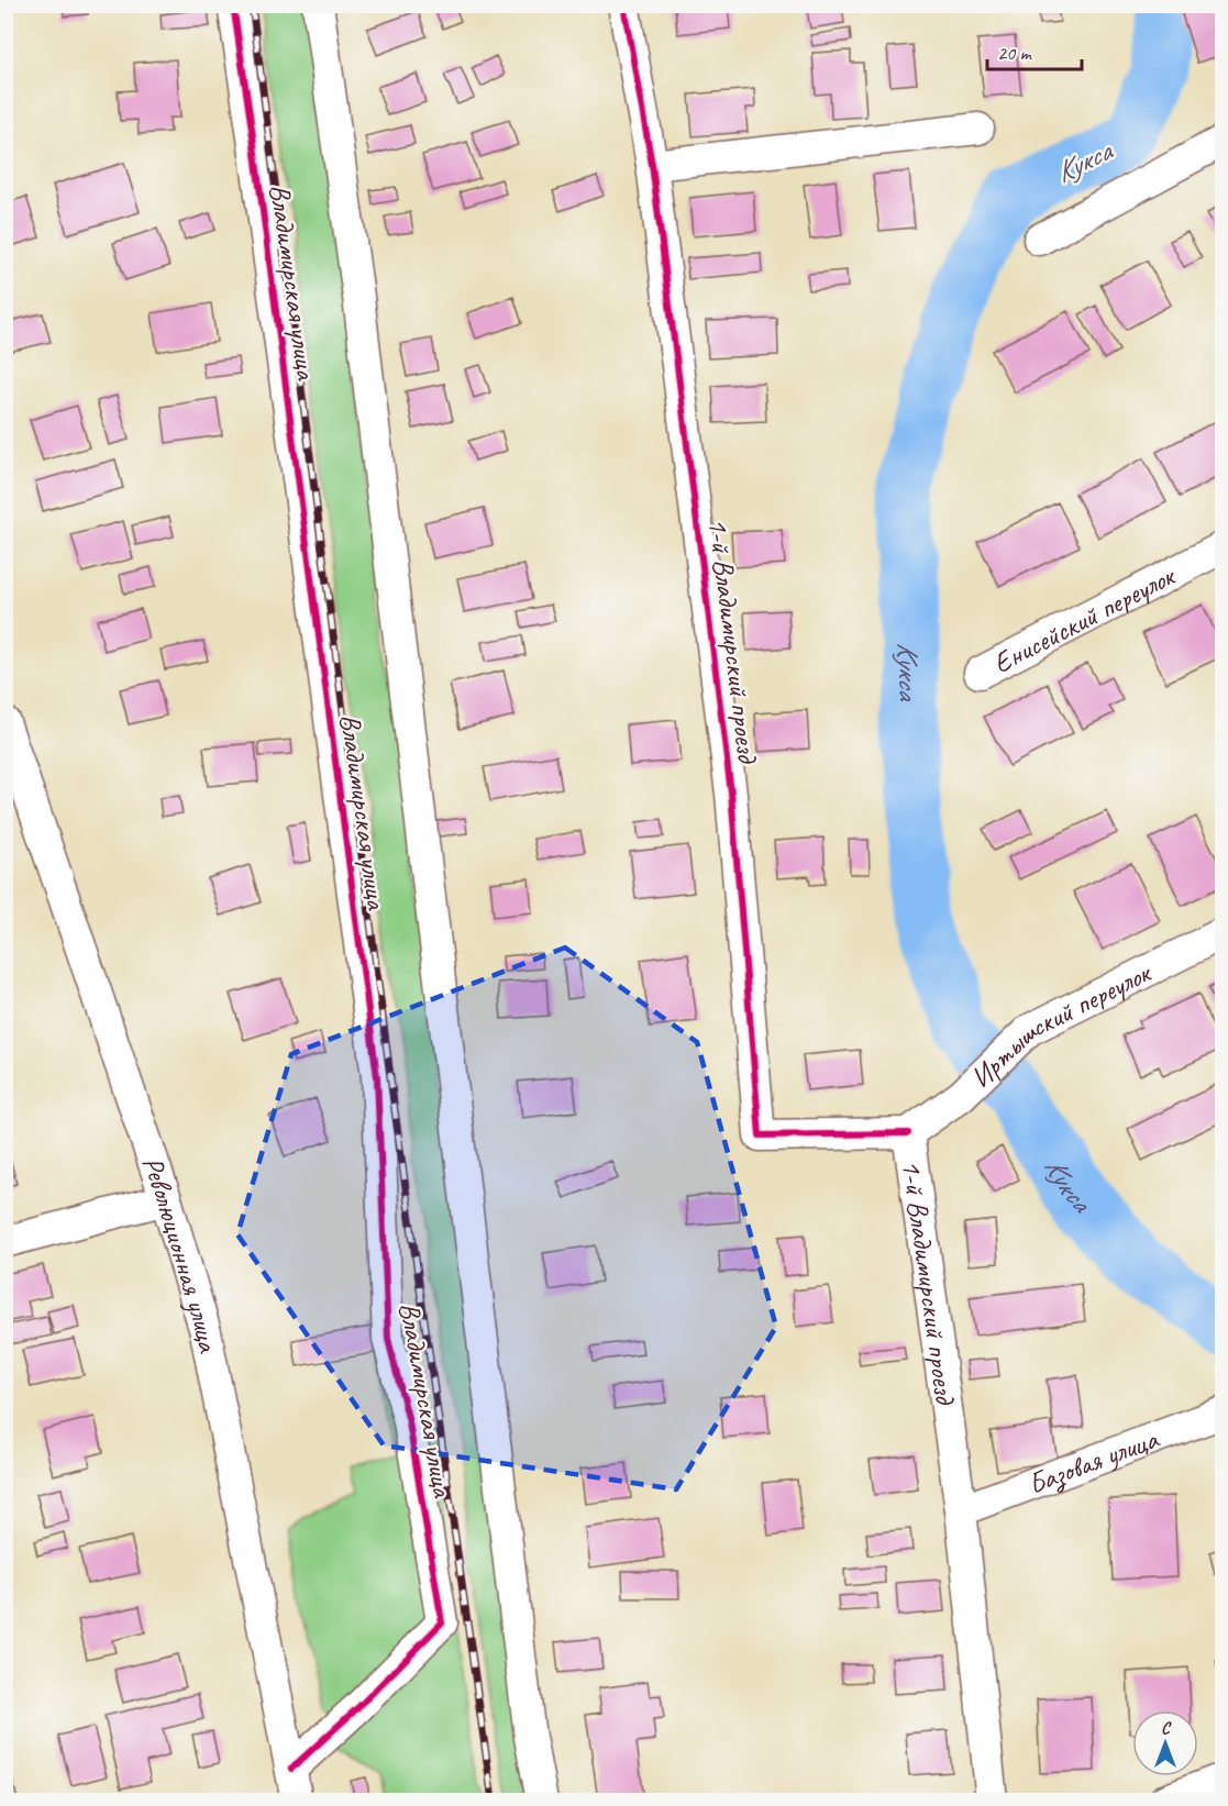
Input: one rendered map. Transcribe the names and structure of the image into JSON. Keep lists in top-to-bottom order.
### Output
{
  "streets": {
    "street": [
      "Владимирская улица",
      "Енисейский переулок",
      "1-й Владимирский проезд",
      "Иртышский переулок",
      "Революционная улица",
      "Базовая улица"
    ]
  },
  "crossings": [
    ["Владимирская улица", "Революционная улица"],
    ["1-й Владимирский проезд", "Иртышский переулок"],
    ["1-й Владимирский проезд", "Базовая улица"]
  ],
  "water": ["Кукса"],
  "scale_bar": "20 m",
  "north": "top"
}
